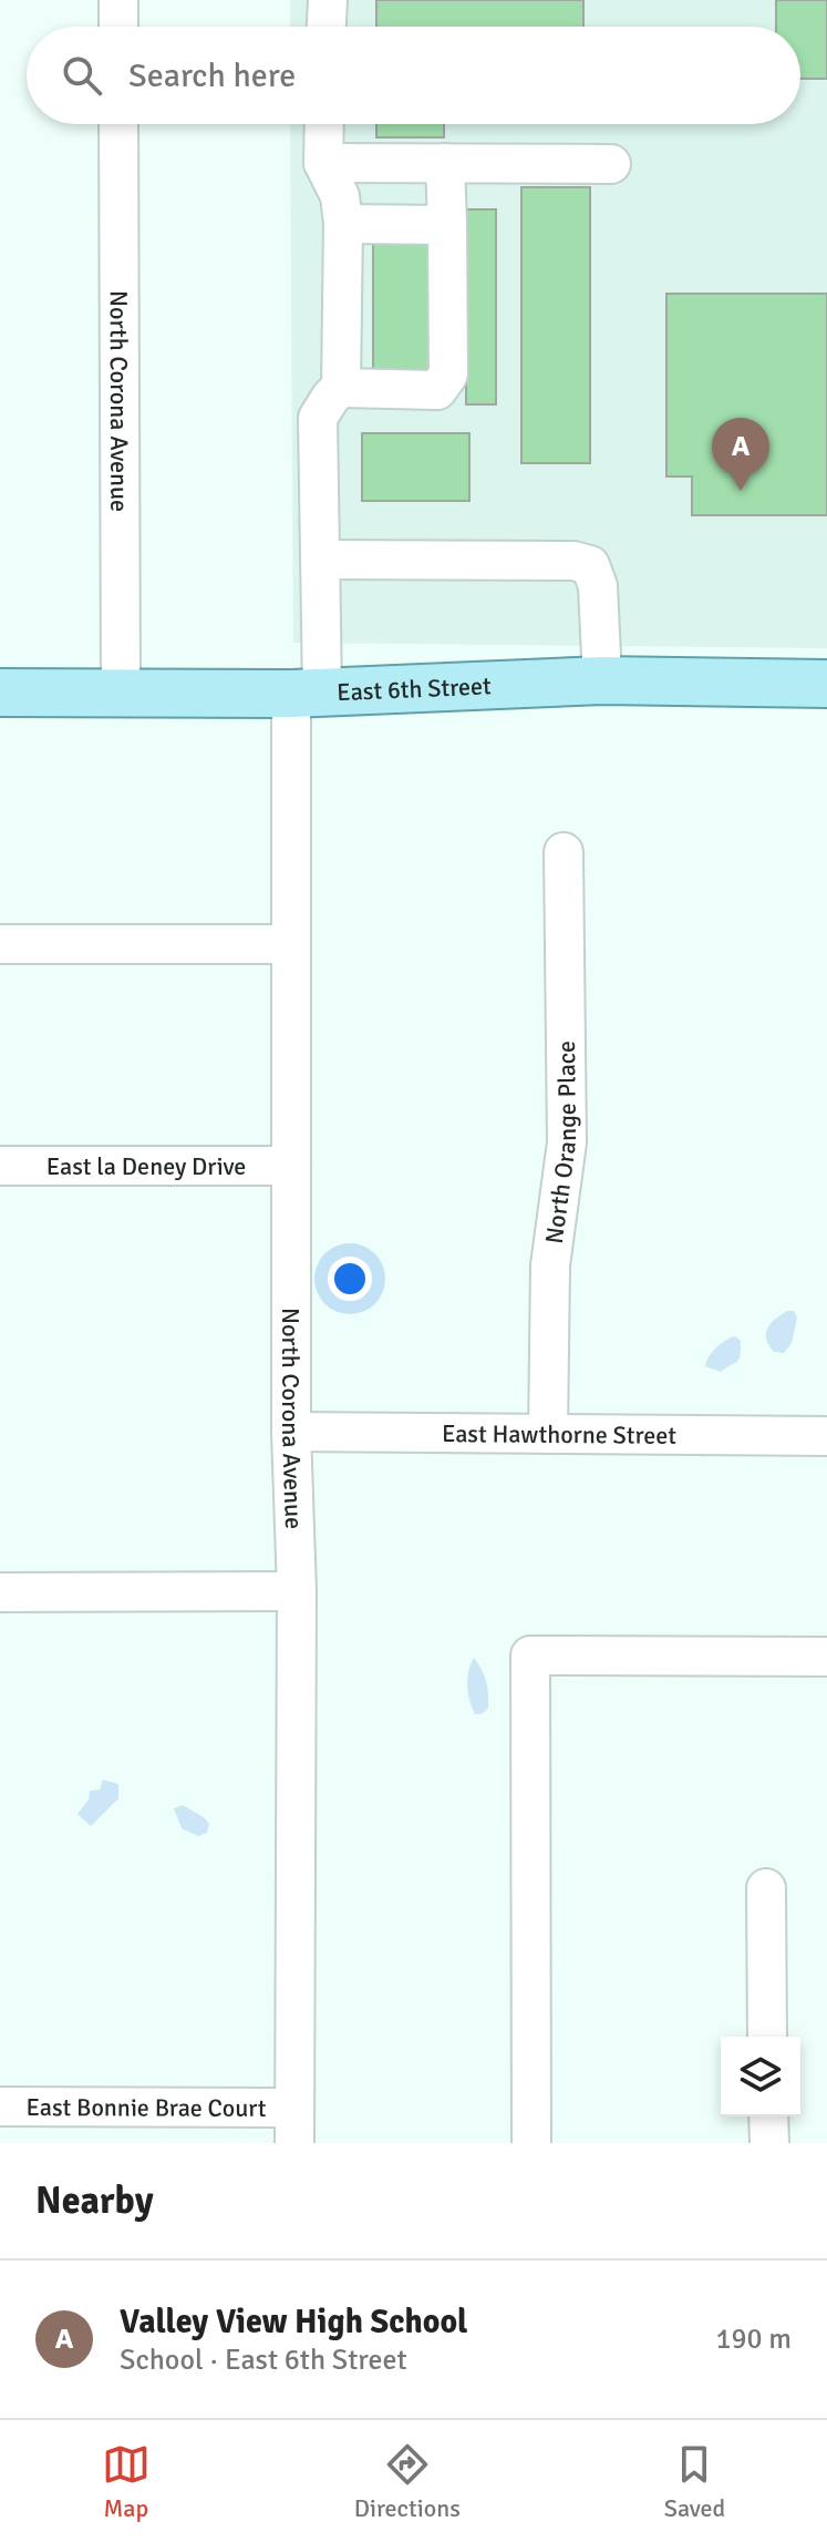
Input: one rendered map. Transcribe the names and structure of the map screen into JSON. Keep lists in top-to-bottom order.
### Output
{
  "streets": {
    "main road": ["East 6th Street"],
    "street": [
      "North Corona Avenue",
      "North Orange Place",
      "East la Deney Drive",
      "East Hawthorne Street",
      "East Bonnie Brae Court"
    ]
  },
  "crossings": [
    ["North Corona Avenue", "East 6th Street"],
    ["North Corona Avenue", "East la Deney Drive"],
    ["North Corona Avenue", "East Hawthorne Street"],
    ["North Corona Avenue", "East Bonnie Brae Court"],
    ["North Orange Place", "East Hawthorne Street"]
  ],
  "page": {
    "search": "Search here",
    "pins": "A",
    "heading": "Nearby",
    "list": [
      {
        "mark": "A",
        "name": "Valley View High School",
        "note": "School · East 6th Street",
        "value": "190 m"
      }
    ],
    "nav": ["Map", "Directions", "Saved"]
  }
}
